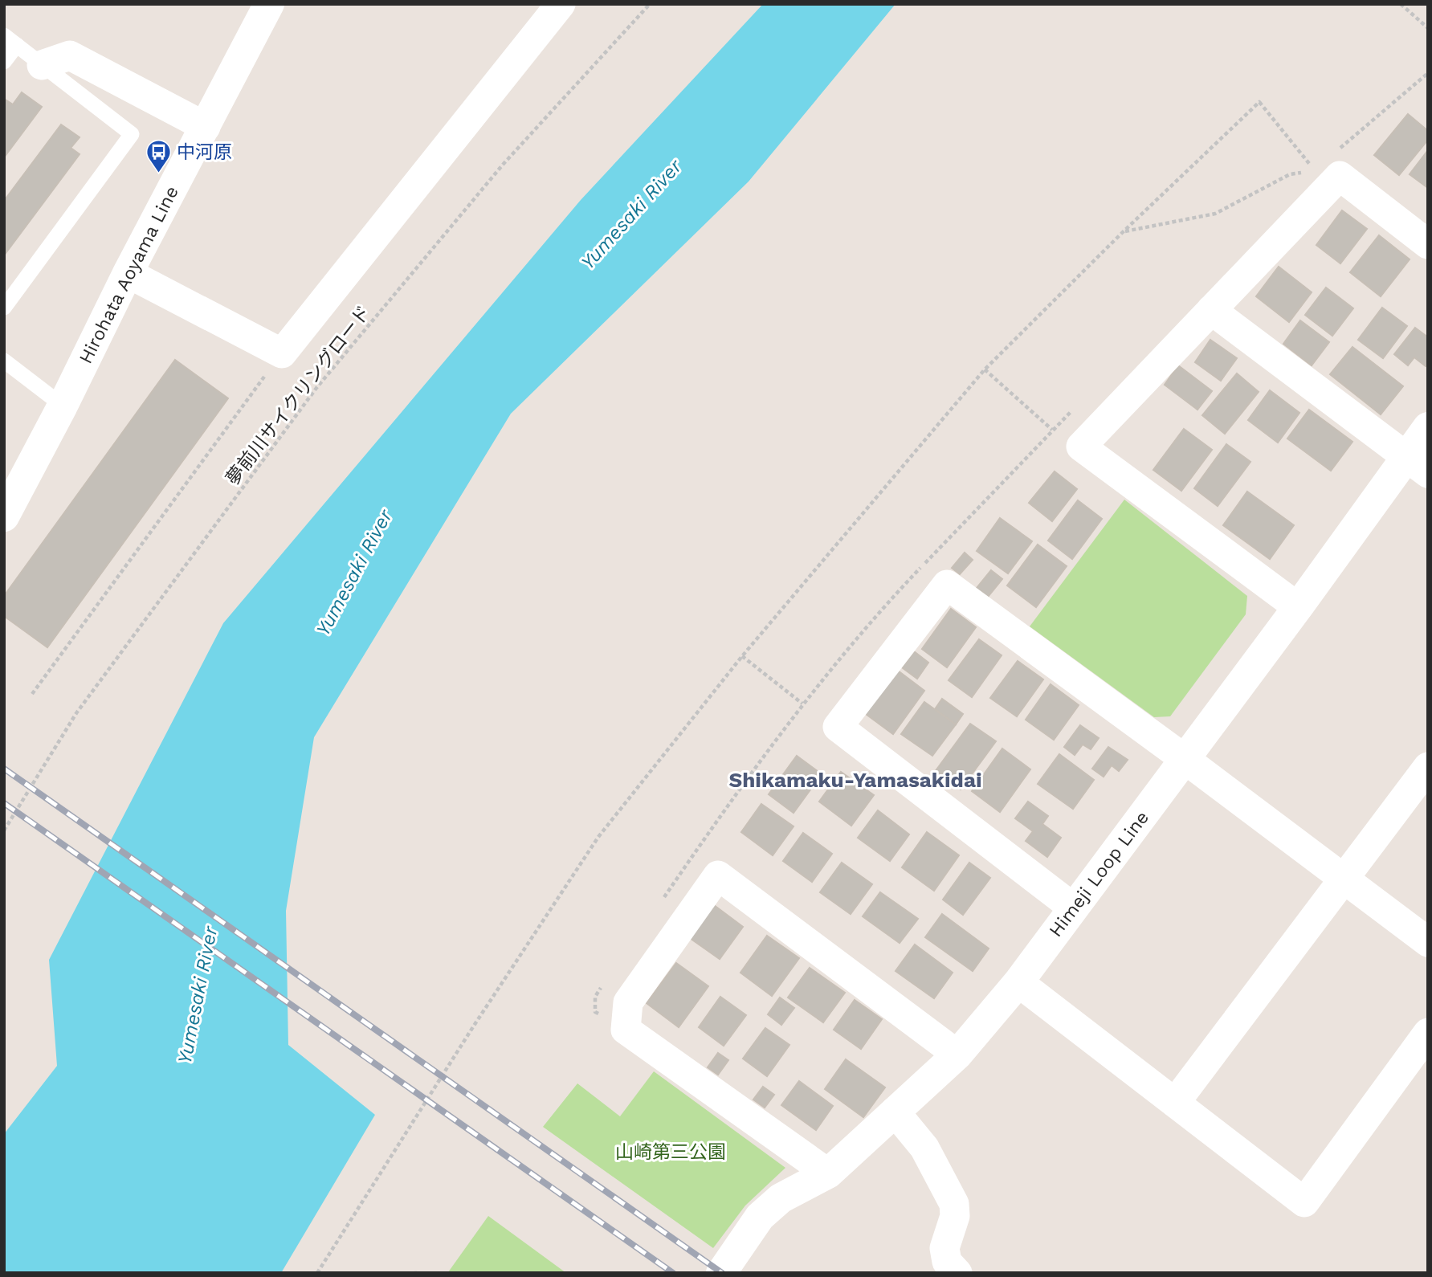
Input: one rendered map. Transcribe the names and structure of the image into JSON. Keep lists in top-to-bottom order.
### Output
{
  "streets": {
    "main road": ["Hirohata Aoyama Line", "Himeji Loop Line"],
    "path": ["夢前川サイクリングロード"]
  },
  "districts": ["Shikamaku-Yamasakidai"],
  "water": ["Yumesaki River"],
  "parks": ["山崎第三公園"],
  "places": {
    "bus stop": ["中河原"]
  }
}
